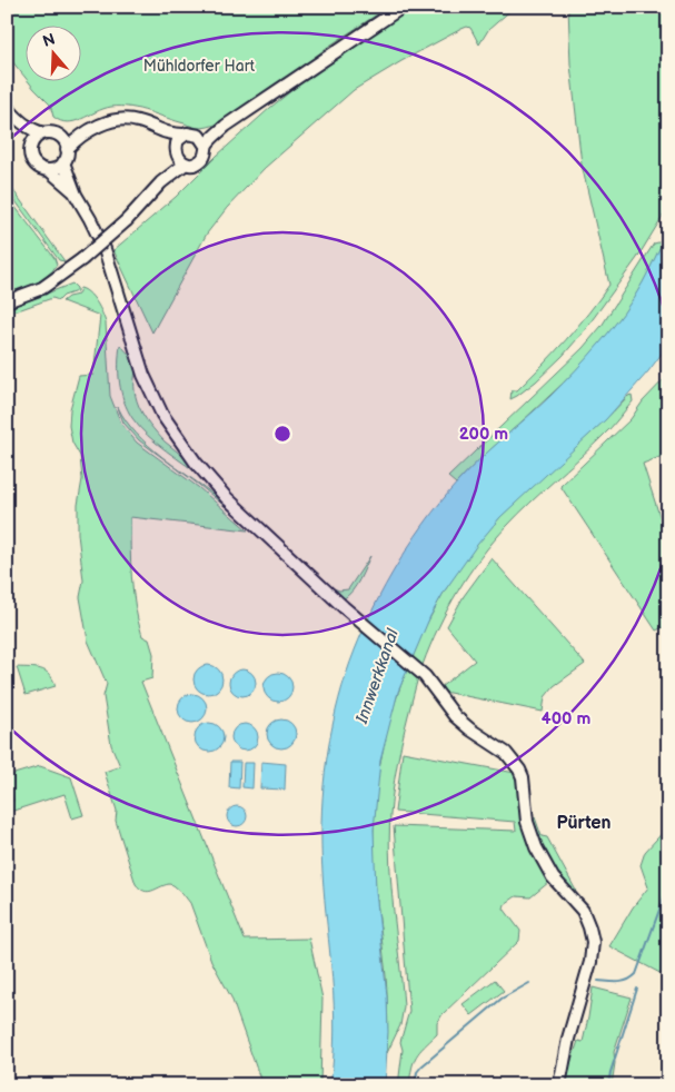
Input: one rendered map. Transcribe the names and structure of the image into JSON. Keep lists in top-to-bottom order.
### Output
{
  "districts": ["Pürten"],
  "water": ["Innwerkkanal"],
  "parks": ["Mühldorfer Hart"],
  "north": "top",
  "rings": ["200 m", "400 m"]
}
